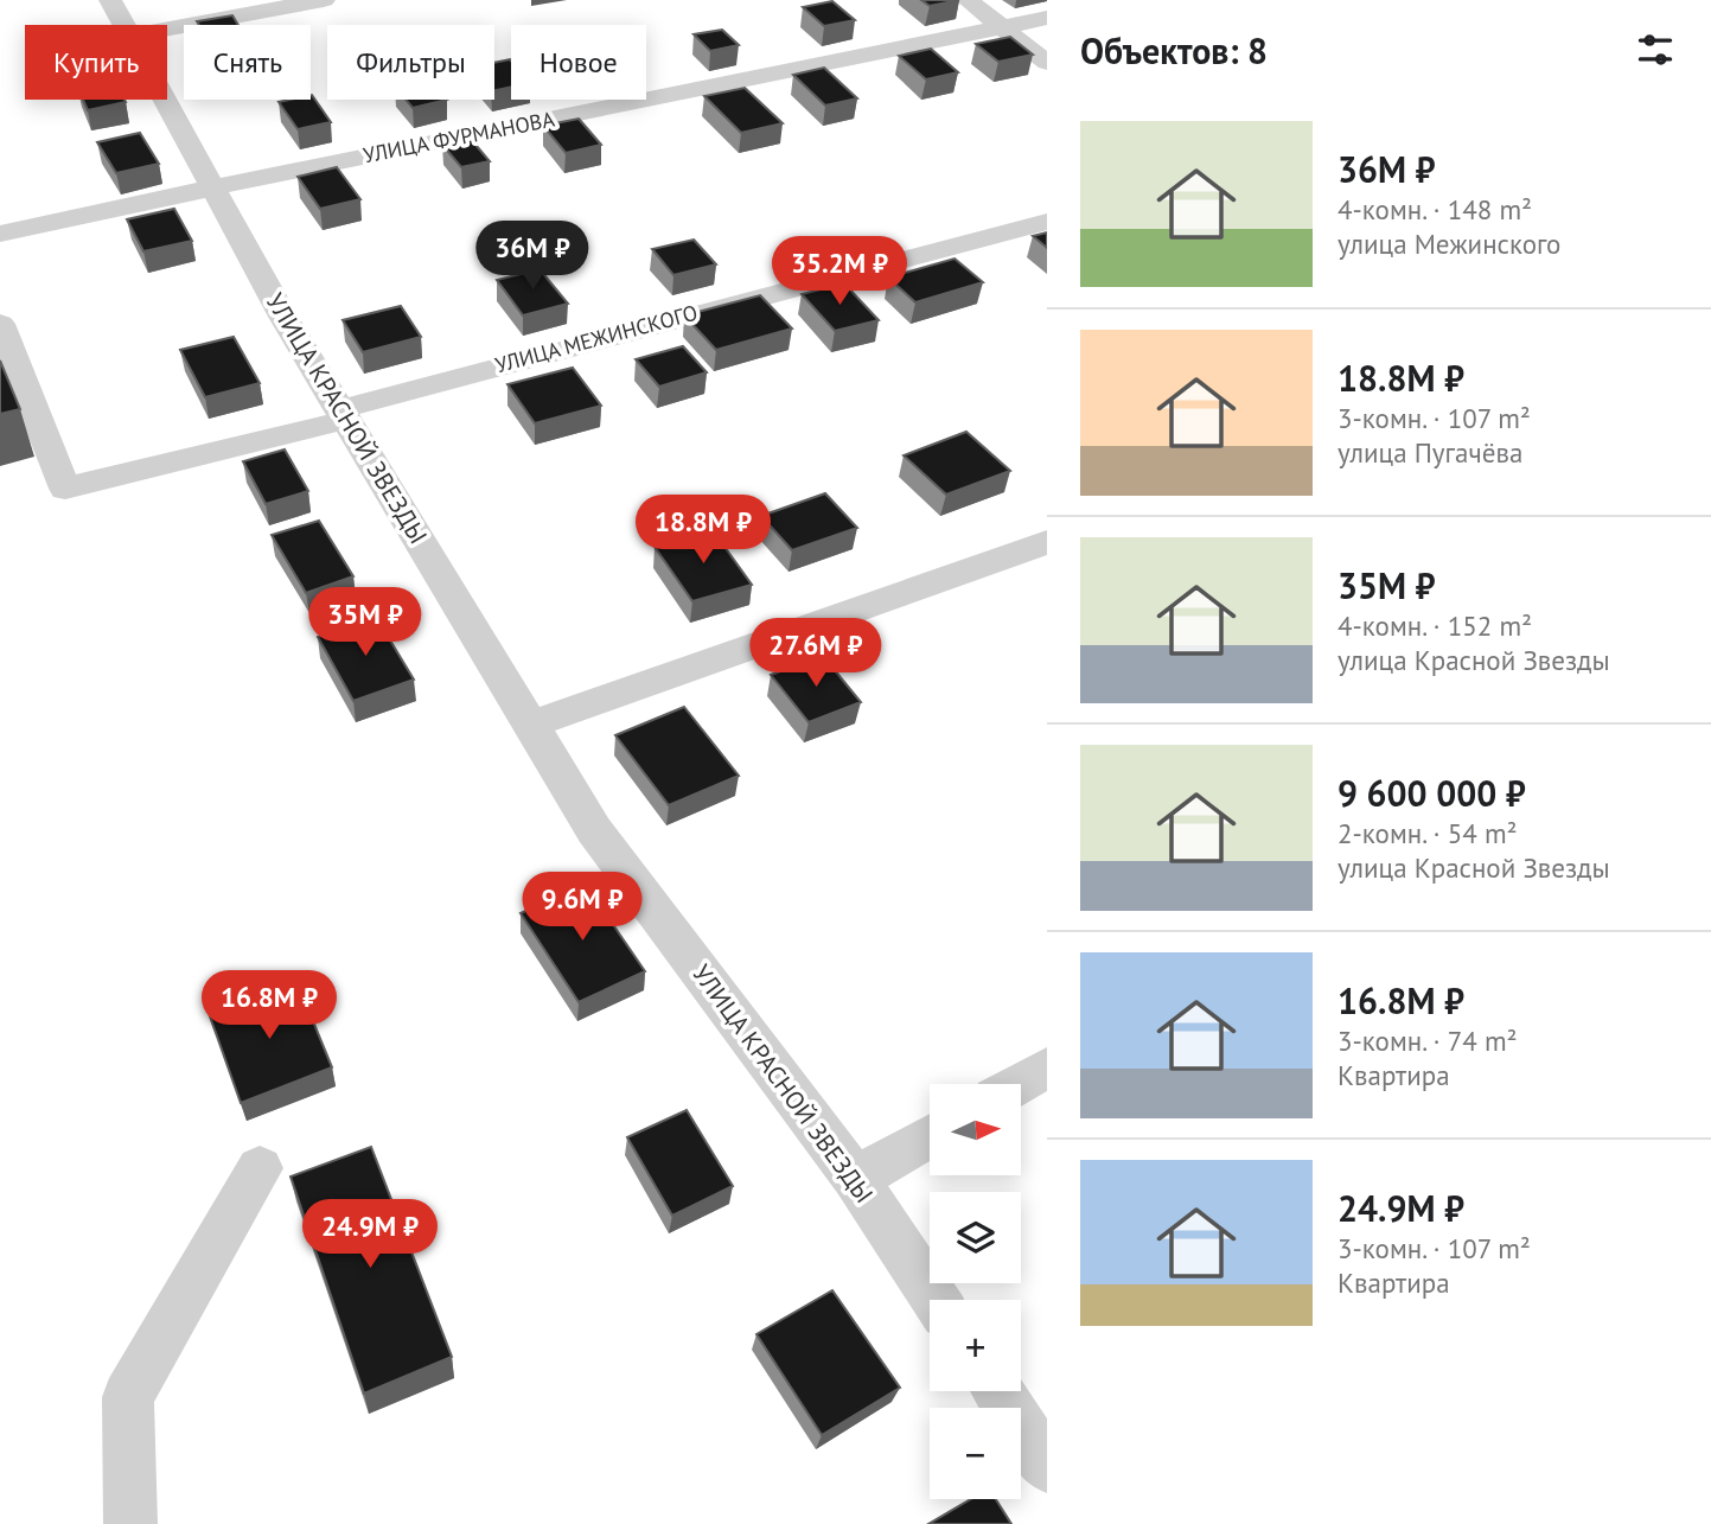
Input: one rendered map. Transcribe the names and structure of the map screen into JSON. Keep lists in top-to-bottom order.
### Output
{
  "streets": {
    "street": ["УЛИЦА ФУРМАНОВА", "УЛИЦА МЕЖИНСКОГО", "УЛИЦА КРАСНОЙ ЗВЕЗДЫ"]
  },
  "crossings": [
    ["УЛИЦА ФУРМАНОВА", "УЛИЦА КРАСНОЙ ЗВЕЗДЫ"],
    ["УЛИЦА МЕЖИНСКОГО", "УЛИЦА КРАСНОЙ ЗВЕЗДЫ"]
  ],
  "north": "right",
  "page": {
    "heading": "Объектов: 8",
    "chip": [
      "Купить",
      "Снять",
      "Фильтры",
      "Новое"
    ],
    "list": [
      {
        "name": "36M ₽",
        "note": "4-комн. · 148 m² · улица Межинского"
      },
      {
        "name": "18.8M ₽",
        "note": "3-комн. · 107 m² · улица Пугачёва"
      },
      {
        "name": "35M ₽",
        "note": "4-комн. · 152 m² · улица Красной Звезды"
      },
      {
        "name": "9 600 000 ₽",
        "note": "2-комн. · 54 m² · улица Красной Звезды"
      },
      {
        "name": "16.8M ₽",
        "note": "3-комн. · 74 m² · Квартира"
      },
      {
        "name": "24.9M ₽",
        "note": "3-комн. · 107 m² · Квартира"
      }
    ],
    "price": [
      "36M ₽",
      "35.2M ₽",
      "18.8M ₽",
      "35M ₽",
      "27.6M ₽",
      "9.6M ₽",
      "16.8M ₽",
      "24.9M ₽"
    ],
    "map_buttons": ["+", "−"]
  }
}
